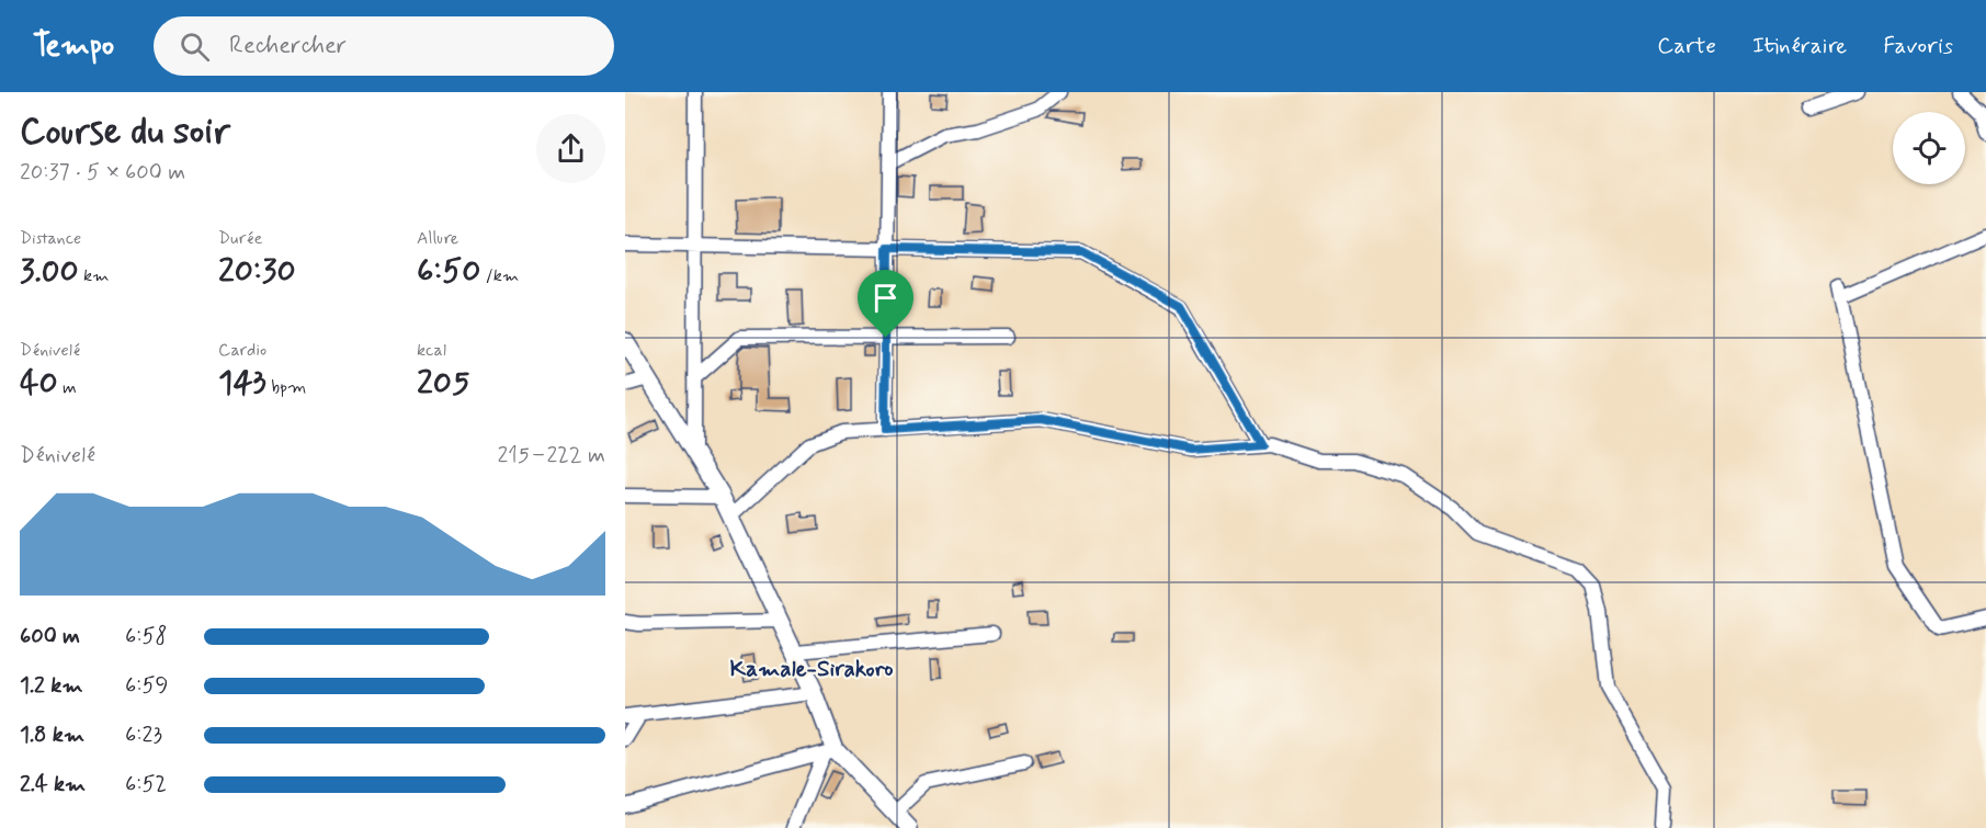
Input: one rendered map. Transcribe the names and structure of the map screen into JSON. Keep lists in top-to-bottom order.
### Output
{
  "districts": ["Kamale-Sirakoro"],
  "page": {
    "header": "Tempo",
    "search": "Rechercher",
    "nav": ["Carte", "Itinéraire", "Favoris"],
    "heading": ["Course du soir", "20:37 · 5 × 600 m"],
    "stats": [
      ["Distance", "3.00 km"],
      ["Durée", "20:30"],
      ["Allure", "6:50 /km"],
      ["Dénivelé", "40 m"],
      ["Cardio", "143 bpm"],
      ["kcal", "205"]
    ],
    "chart": ["Dénivelé", "215–222 m"],
    "list": [
      {
        "name": "600 m",
        "note": "6:58"
      },
      {
        "name": "1.2 km",
        "note": "6:59"
      },
      {
        "name": "1.8 km",
        "note": "6:23"
      },
      {
        "name": "2.4 km",
        "note": "6:52"
      }
    ]
  }
}
